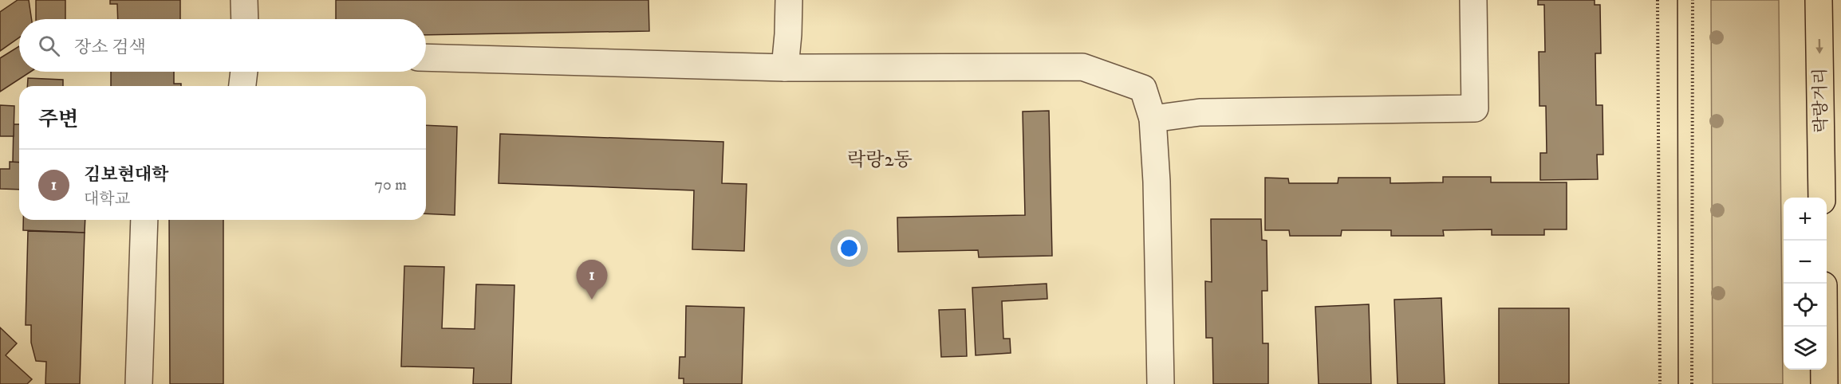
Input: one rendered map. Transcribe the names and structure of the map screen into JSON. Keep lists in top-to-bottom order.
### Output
{
  "streets": {
    "main road": ["락랑거리"]
  },
  "one_way": ["락랑거리"],
  "districts": ["락랑2동"],
  "page": {
    "search": "장소 검색",
    "heading": "주변",
    "list": [
      {
        "mark": "1",
        "name": "김보현대학",
        "note": "대학교",
        "value": "70 m"
      }
    ],
    "map_buttons": ["+", "−"],
    "pins": "1"
  }
}
